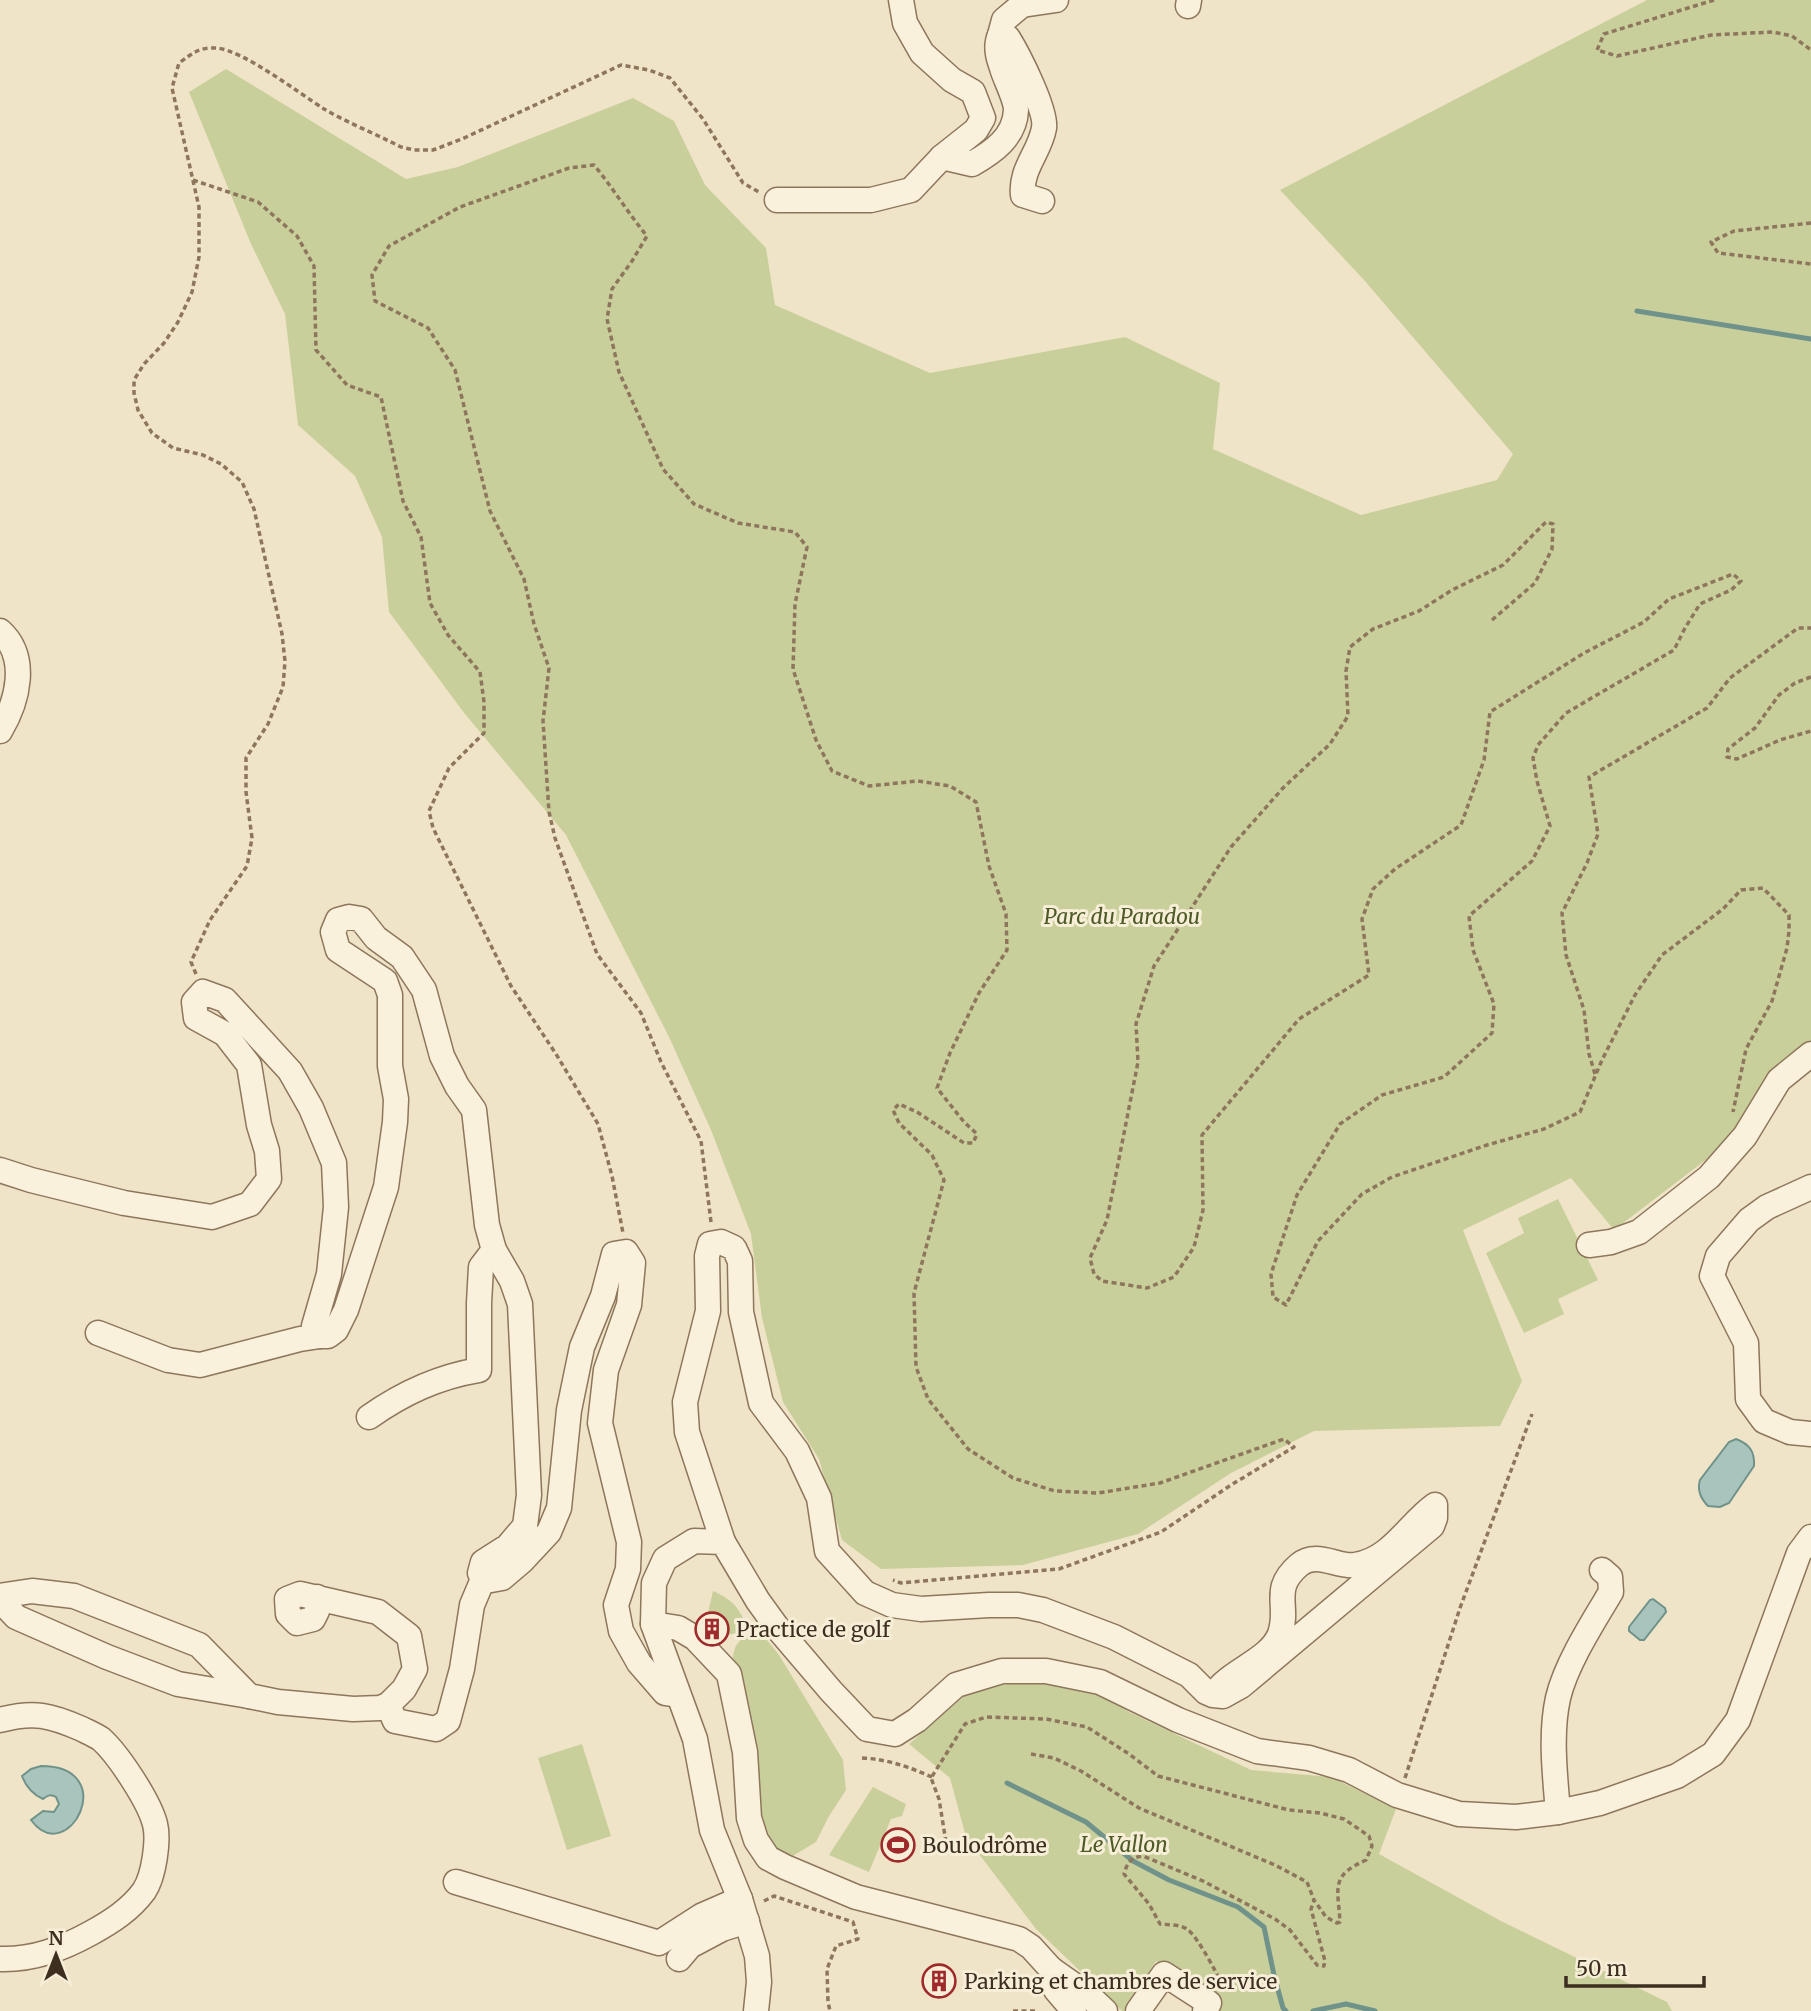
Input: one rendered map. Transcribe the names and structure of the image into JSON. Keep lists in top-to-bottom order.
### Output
{
  "parks": ["Parc du Paradou", "Le Vallon"],
  "places": {
    "building": ["Practice de golf", "Parking et chambres de service"],
    "sports": ["Boulodrôme"]
  },
  "scale_bar": "50 m",
  "north": "top"
}
